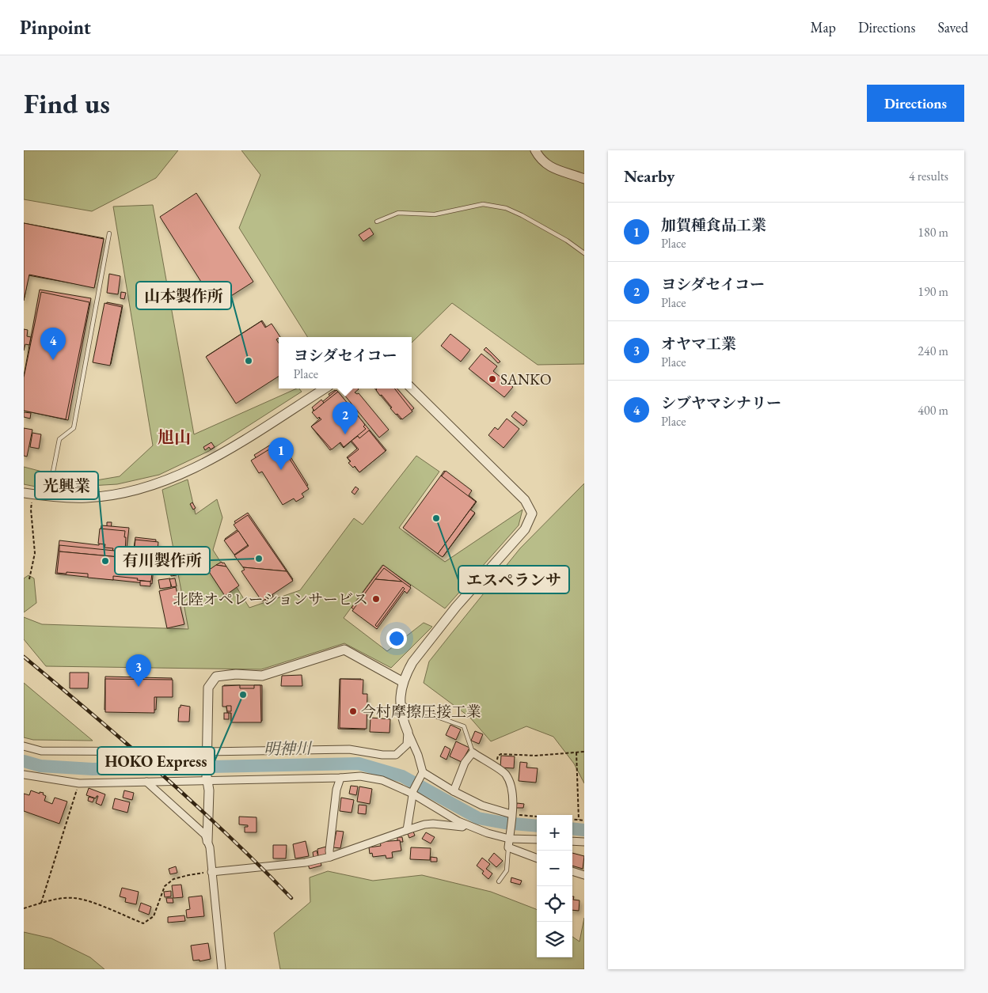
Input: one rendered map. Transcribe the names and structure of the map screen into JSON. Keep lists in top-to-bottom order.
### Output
{
  "districts": ["旭山"],
  "water": ["明神川"],
  "places": [
    "山本製作所",
    "SANKO",
    "エスペランサ",
    "有川製作所",
    "光興業",
    "北陸オペレーションサービス",
    "HOKO Express",
    "今村摩擦圧接工業"
  ],
  "page": {
    "header": "Pinpoint",
    "nav": ["Map", "Directions", "Saved"],
    "buttons": "Directions",
    "title": "Find us",
    "heading": ["Nearby", "4 results"],
    "list": [
      {
        "mark": "1",
        "name": "加賀種食品工業",
        "note": "Place",
        "value": "180 m"
      },
      {
        "mark": "2",
        "name": "ヨシダセイコー",
        "note": "Place",
        "value": "190 m"
      },
      {
        "mark": "3",
        "name": "オヤマ工業",
        "note": "Place",
        "value": "240 m"
      },
      {
        "mark": "4",
        "name": "シブヤマシナリー",
        "note": "Place",
        "value": "400 m"
      }
    ],
    "pins": [
      "4",
      "2",
      "1",
      "3"
    ],
    "popup": ["ヨシダセイコー", "Place"],
    "map_buttons": ["+", "−"]
  }
}
